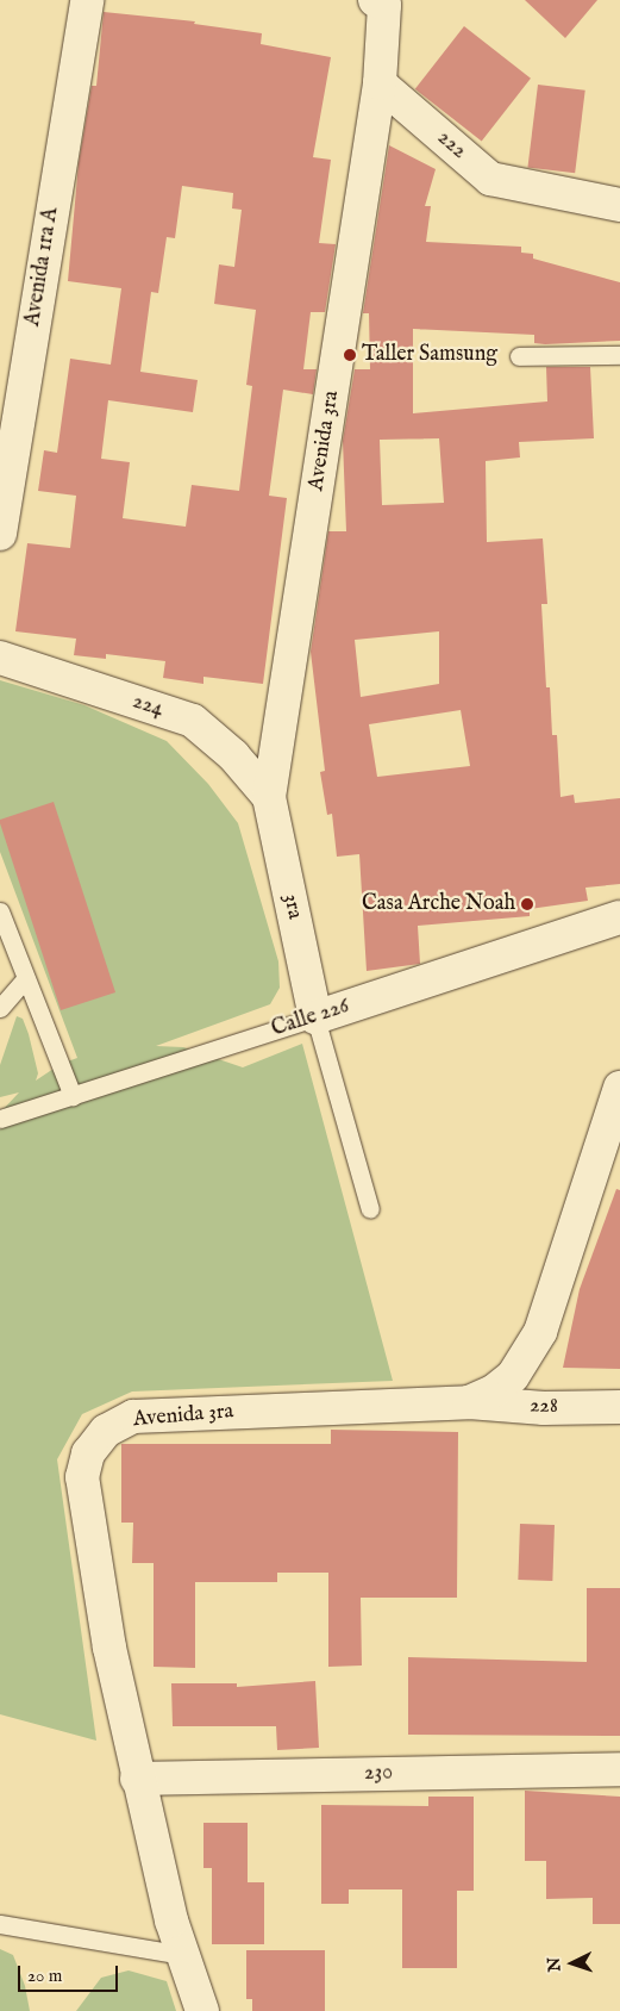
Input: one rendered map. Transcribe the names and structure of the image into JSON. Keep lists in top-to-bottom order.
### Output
{
  "streets": {
    "street": [
      "222",
      "Avenida 1ra A",
      "Avenida 3ra",
      "224",
      "3ra",
      "Calle 226",
      "228",
      "230"
    ]
  },
  "crossings": [
    ["222", "Avenida 3ra"],
    ["Avenida 3ra", "224"],
    ["Avenida 3ra", "3ra"],
    ["Avenida 3ra", "228"],
    ["Avenida 3ra", "230"],
    ["224", "3ra"],
    ["3ra", "Calle 226"]
  ],
  "places": ["Taller Samsung", "Casa Arche Noah"],
  "scale_bar": "20 m",
  "north": "left"
}
